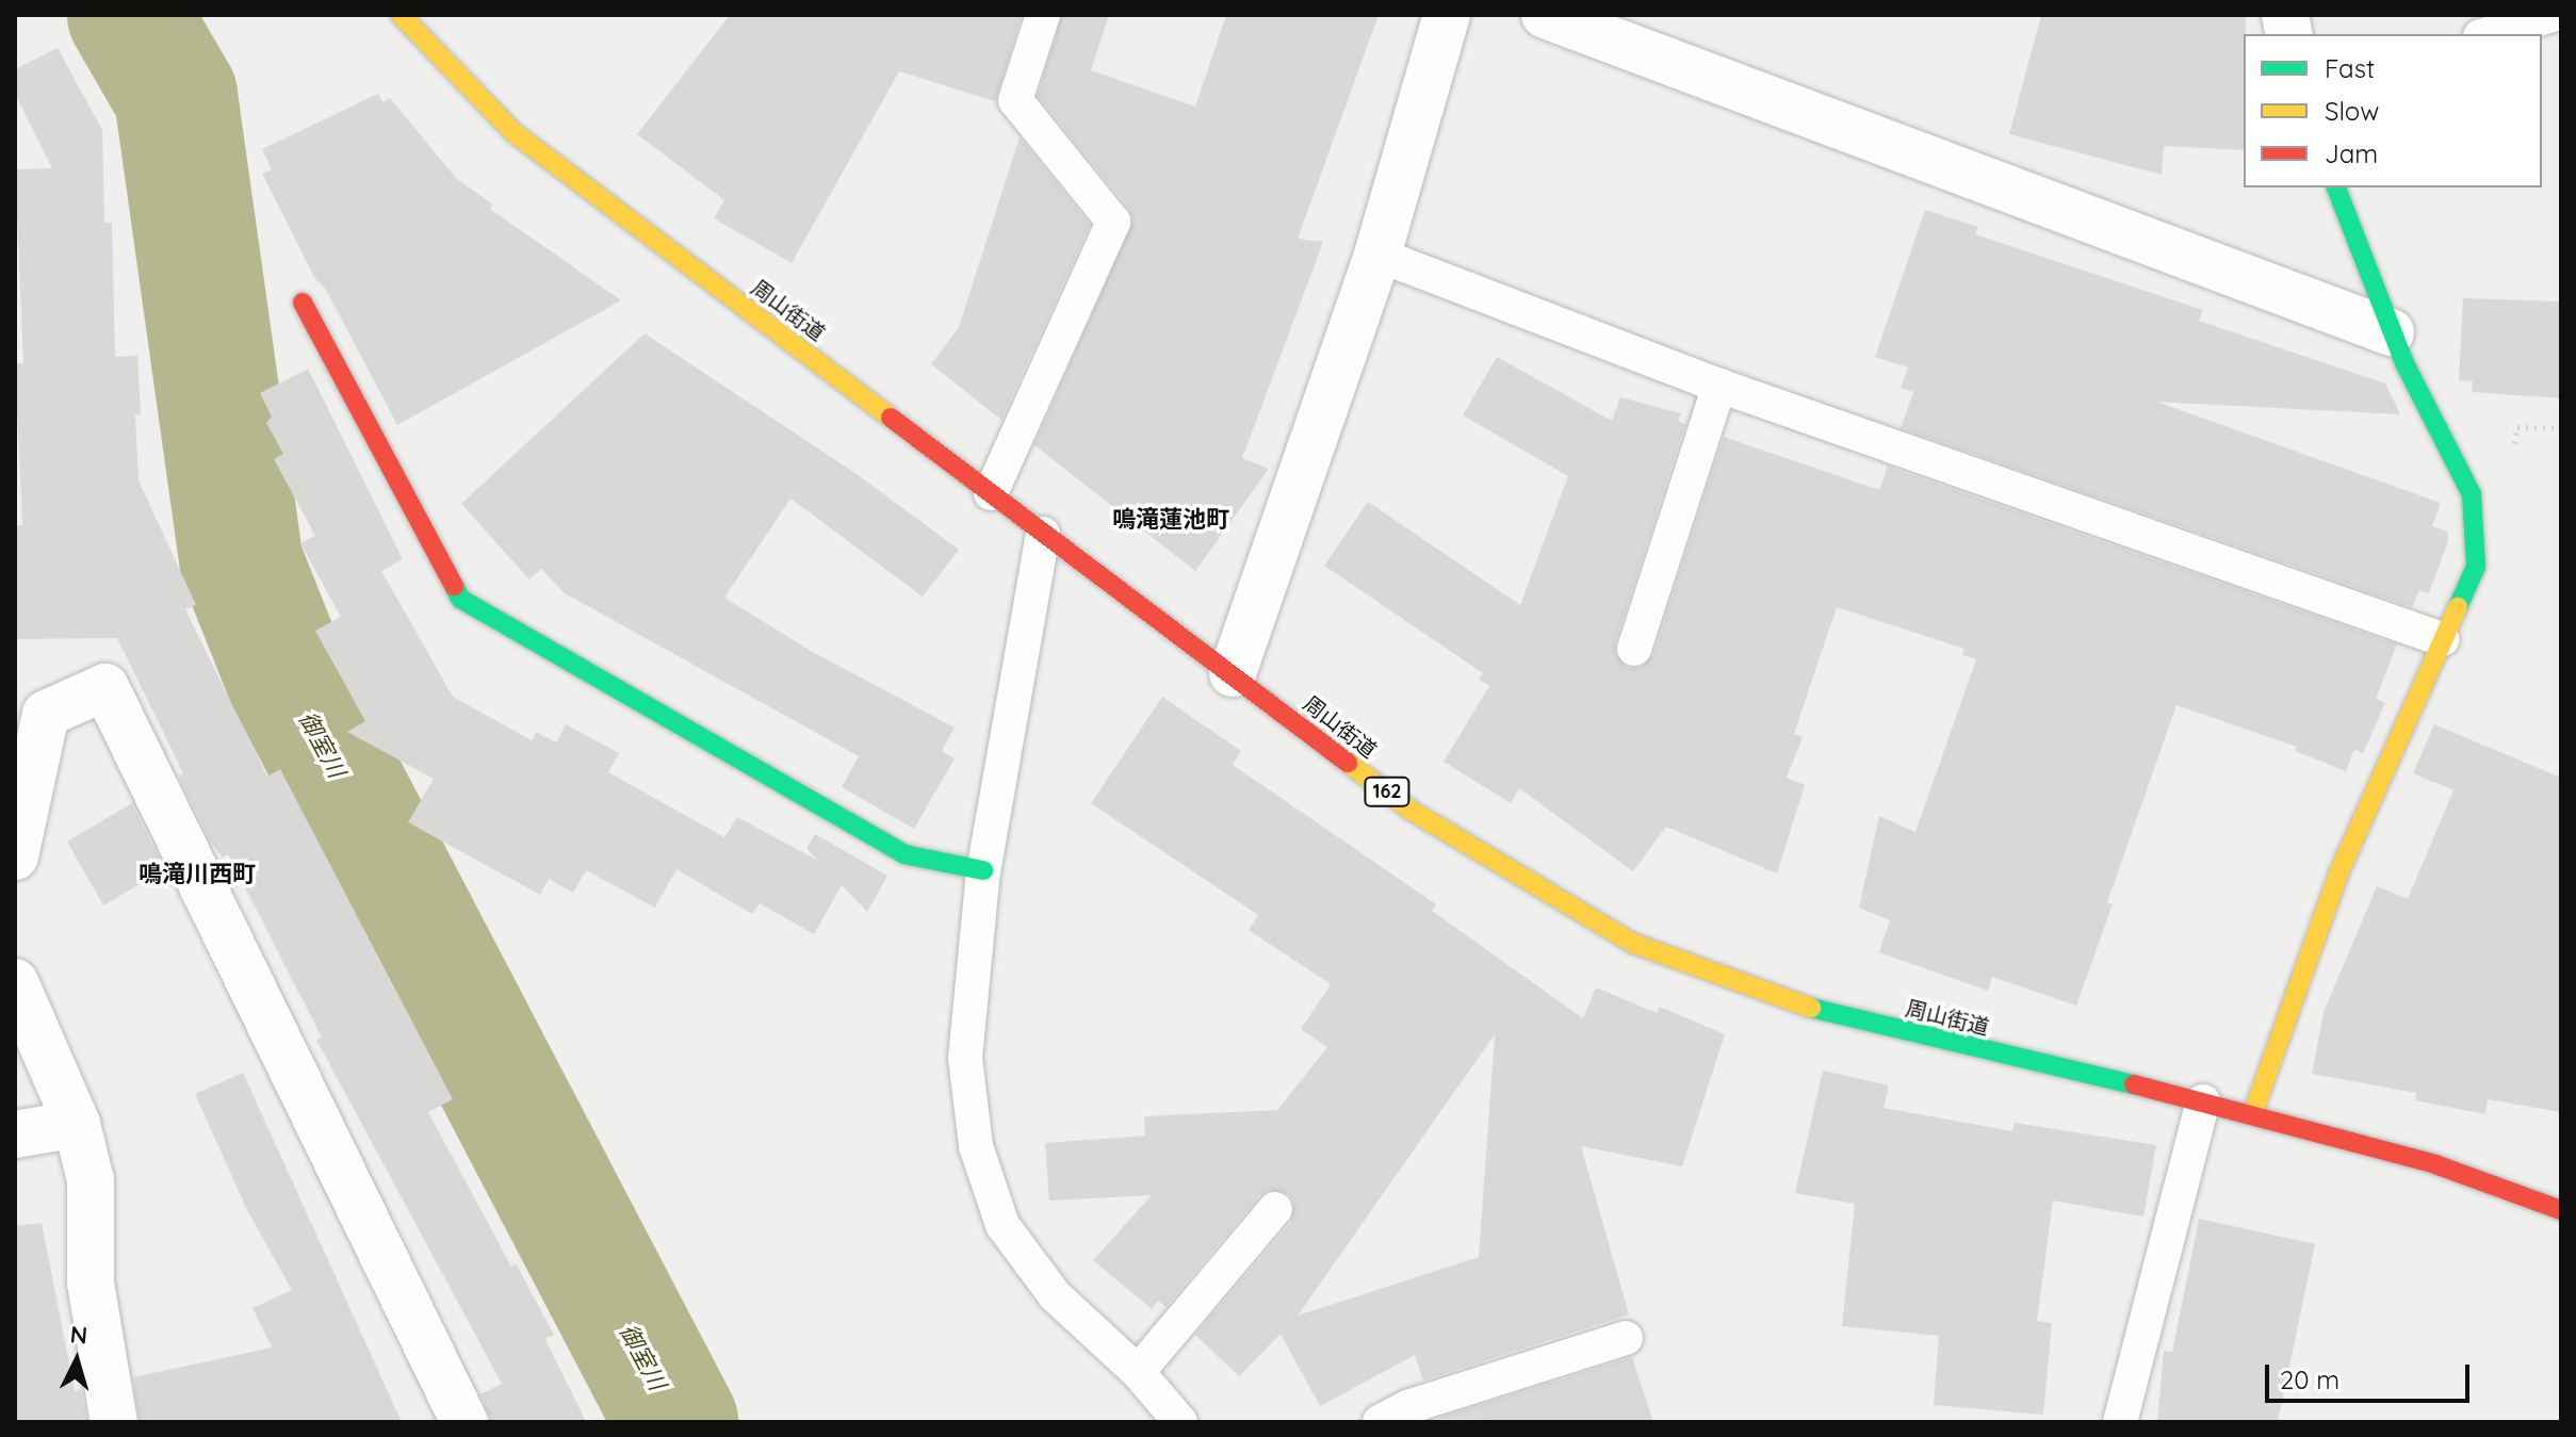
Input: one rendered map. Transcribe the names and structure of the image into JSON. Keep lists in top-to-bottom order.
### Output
{
  "streets": {
    "main road": ["周山街道", "162"]
  },
  "districts": ["鳴滝蓮池町", "鳴滝川西町"],
  "water": ["御室川"],
  "legend": ["Fast", "Slow", "Jam"],
  "scale_bar": "20 m",
  "north": "top"
}
